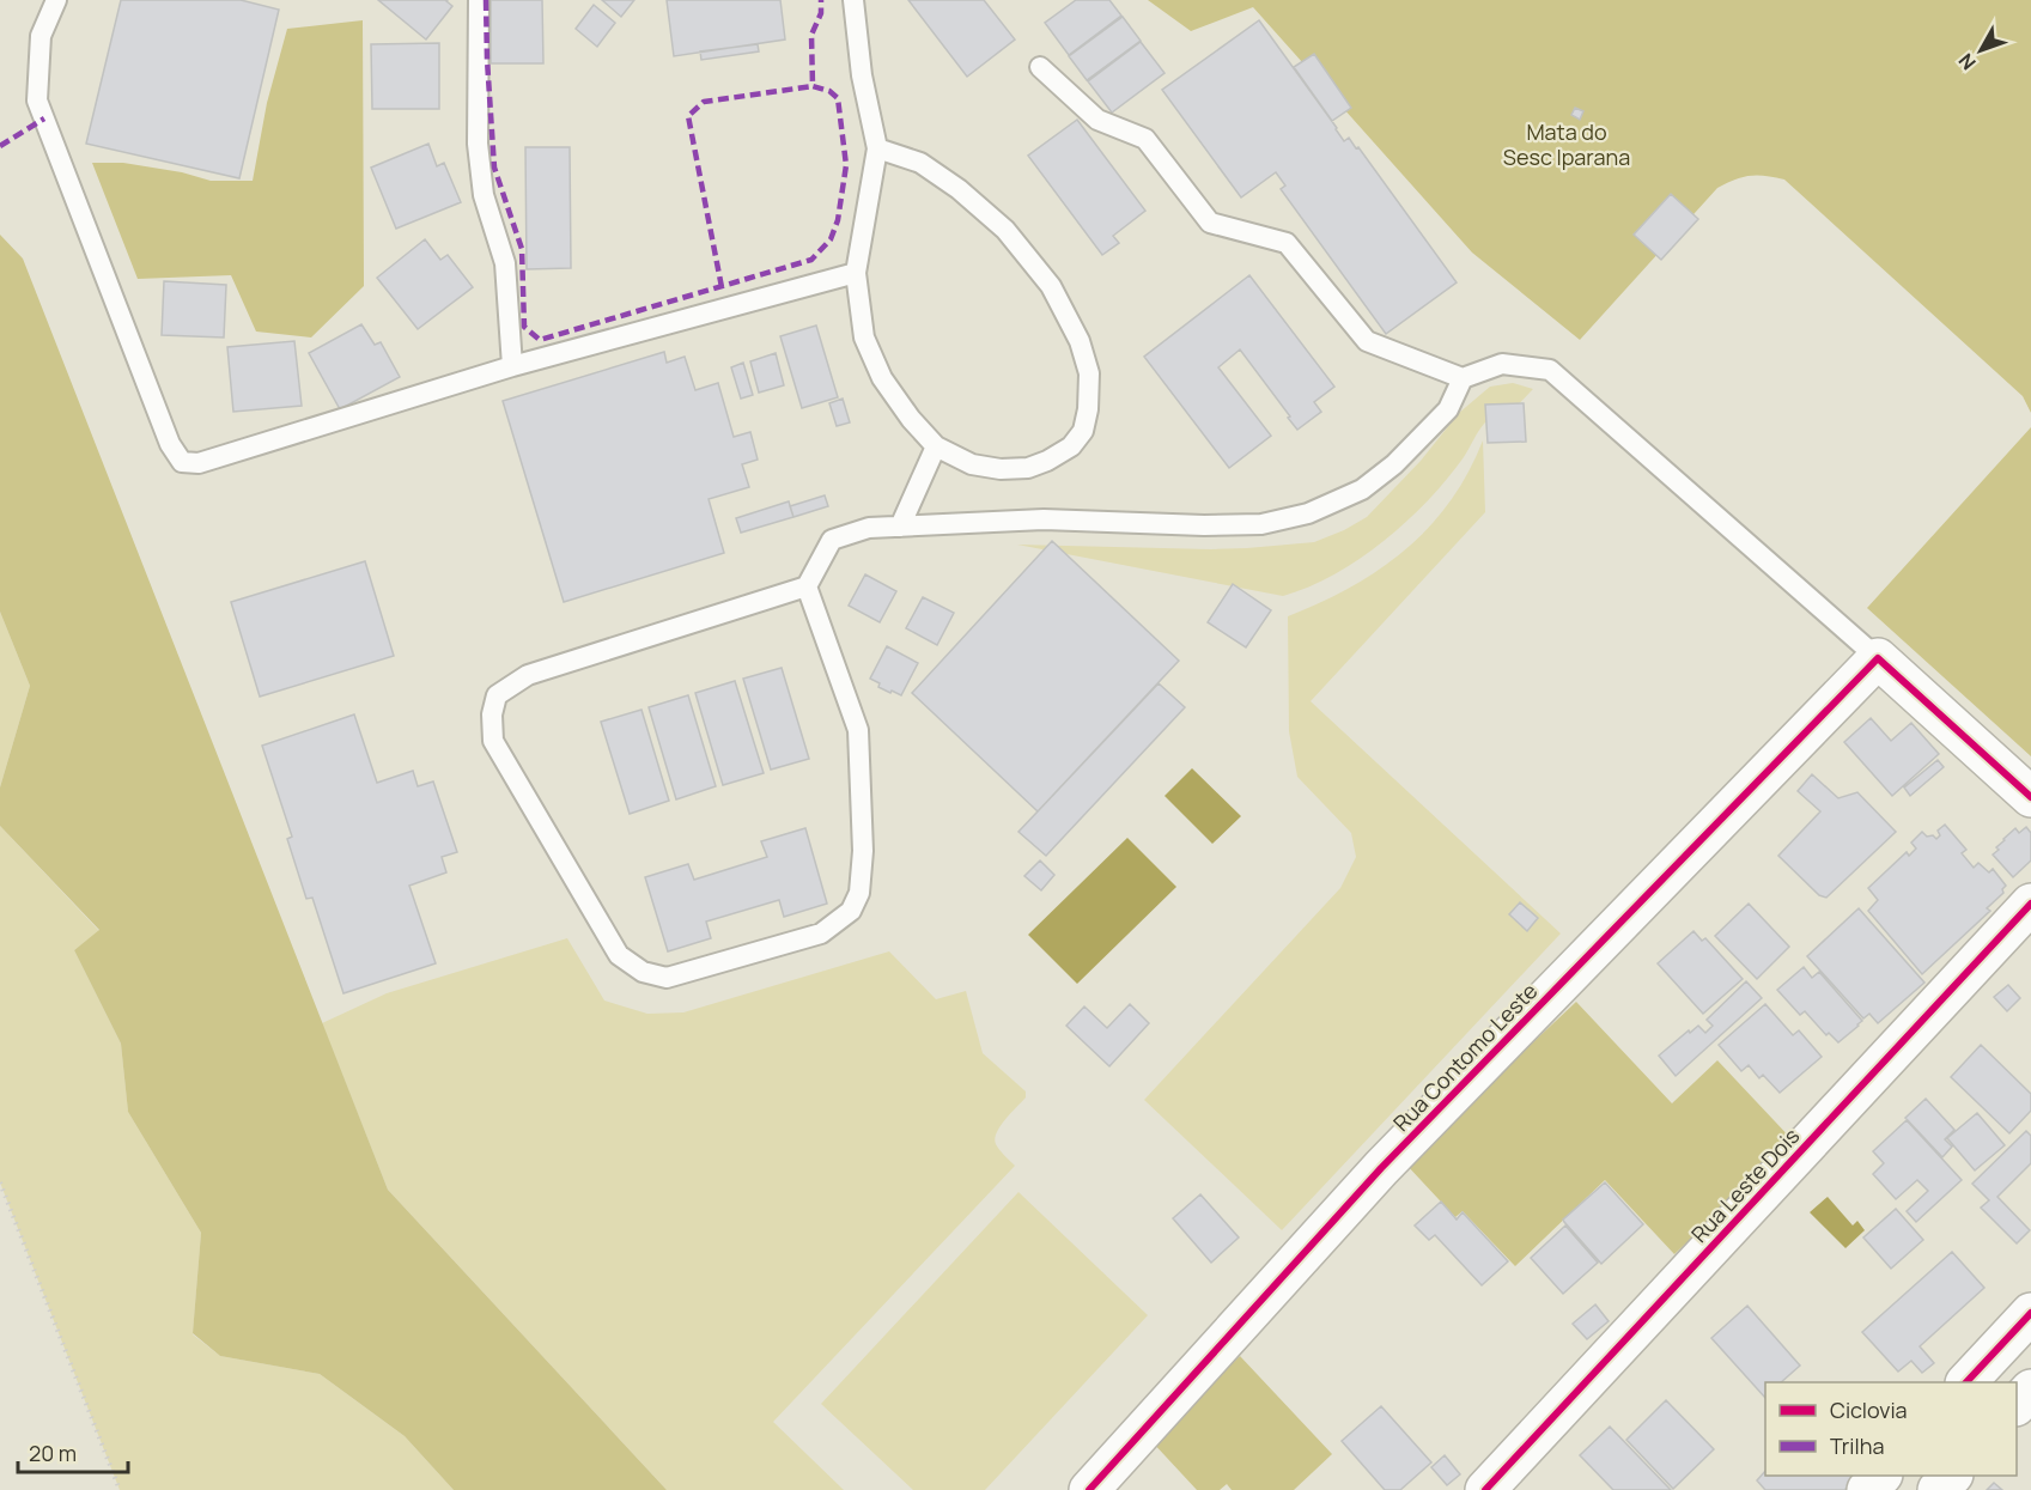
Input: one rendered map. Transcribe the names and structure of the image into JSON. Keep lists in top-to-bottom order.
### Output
{
  "streets": {
    "street": ["Rua Contomo Leste", "Rua Leste Dois"]
  },
  "parks": ["Mata do Sesc Iparana"],
  "legend": ["Ciclovia", "Trilha"],
  "scale_bar": "20 m",
  "north": "bottom left"
}
